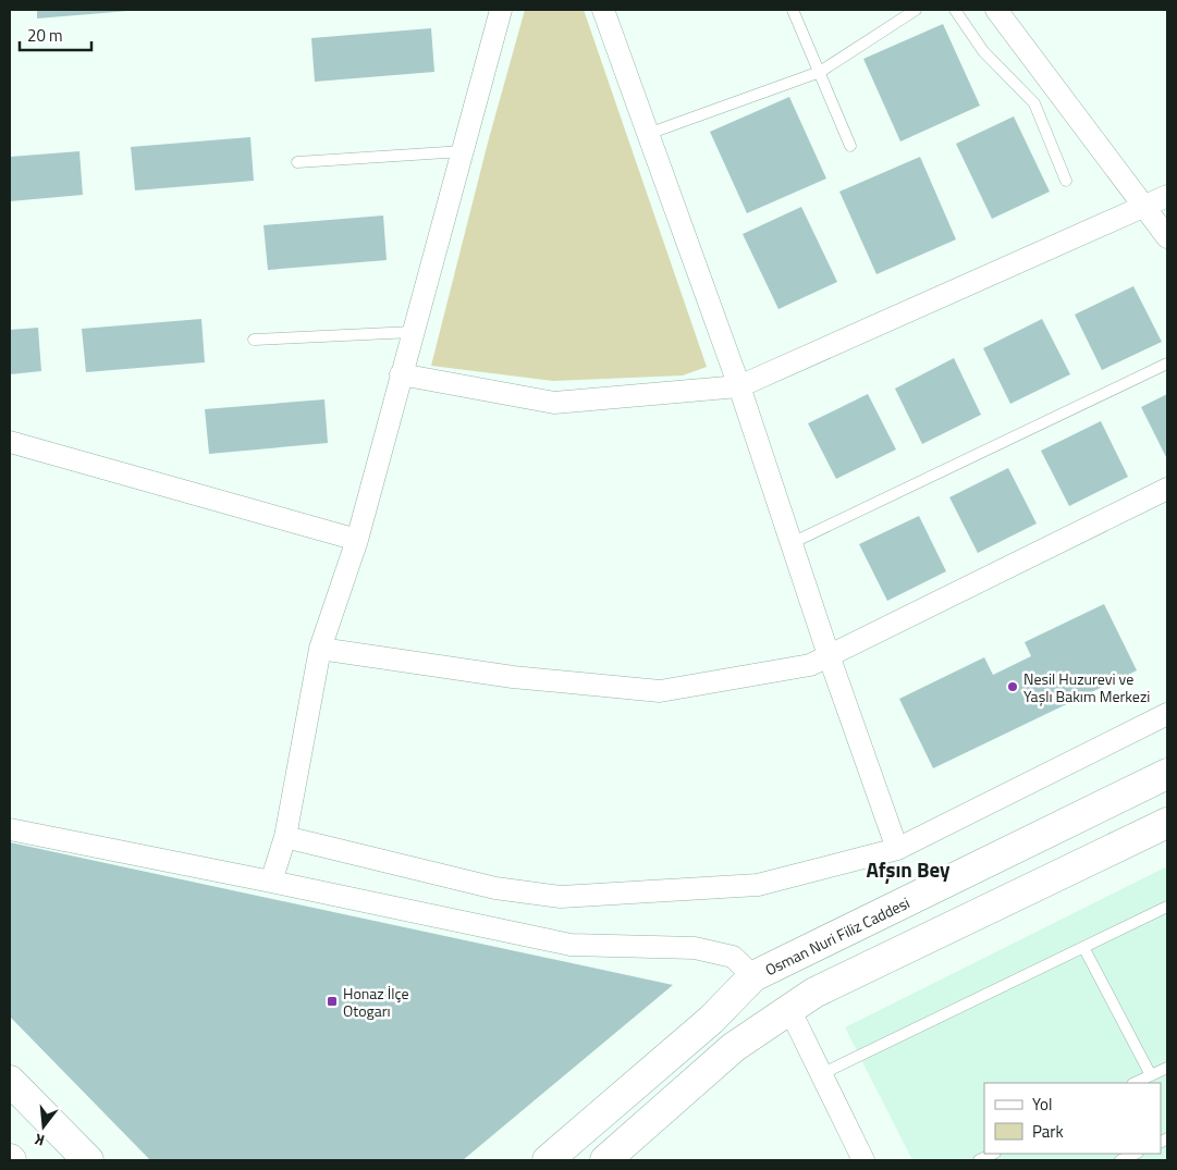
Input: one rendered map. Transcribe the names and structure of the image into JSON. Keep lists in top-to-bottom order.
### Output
{
  "streets": {
    "street": ["Osman Nuri Filiz Caddesi"]
  },
  "districts": ["Afşın Bey"],
  "places": {
    "other": ["Nesil Huzurevi ve Yaşlı Bakım Merkezi"],
    "transit": ["Honaz İlçe Otogarı"]
  },
  "legend": ["Yol", "Park"],
  "scale_bar": "20 m",
  "north": "bottom"
}
